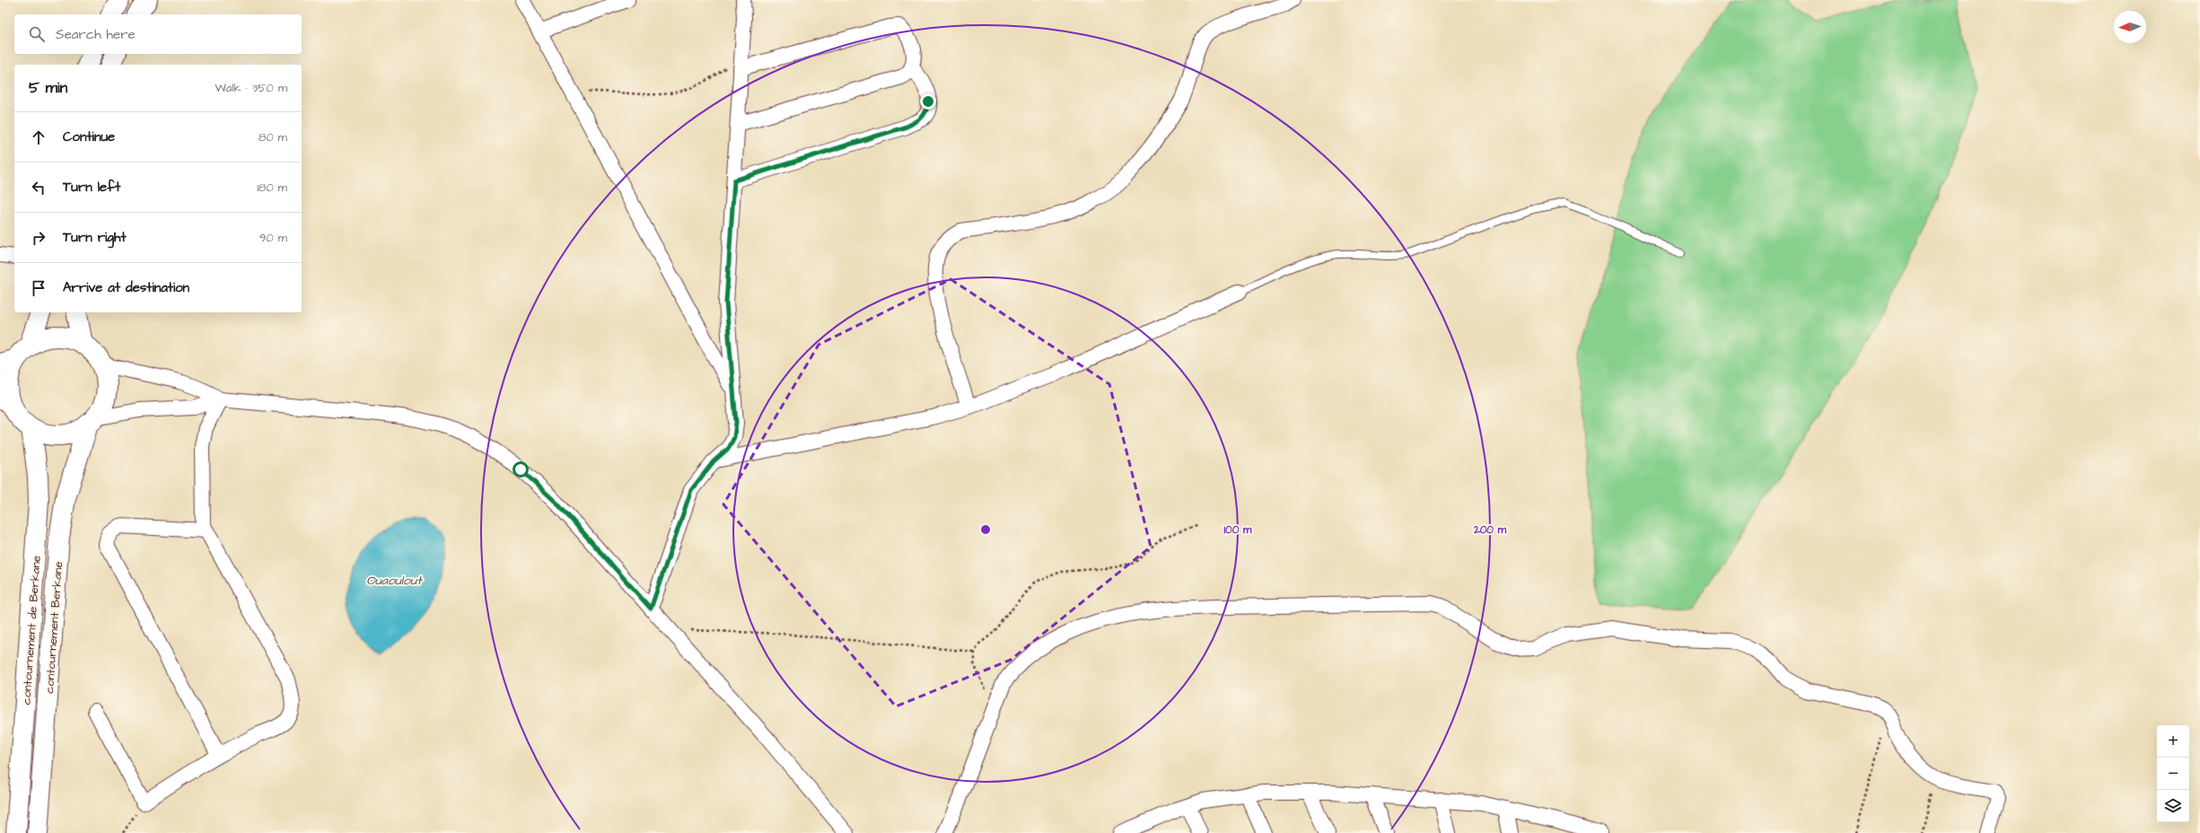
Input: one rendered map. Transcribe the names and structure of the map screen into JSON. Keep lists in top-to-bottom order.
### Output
{
  "streets": {
    "highway": ["contournement Berkane", "contournement de Berkane"]
  },
  "crossings": [
    ["contournement Berkane", "contournement de Berkane"]
  ],
  "water": ["Ouaoulout"],
  "north": "left",
  "page": {
    "search": "Search here",
    "heading": ["5 min", "Walk · 350 m"],
    "list": [
      ["Continue", "80 m"],
      ["Turn left", "180 m"],
      ["Turn right", "90 m"],
      "Arrive at destination"
    ],
    "map_buttons": ["+", "−"]
  },
  "rings": ["100 m", "200 m"]
}
